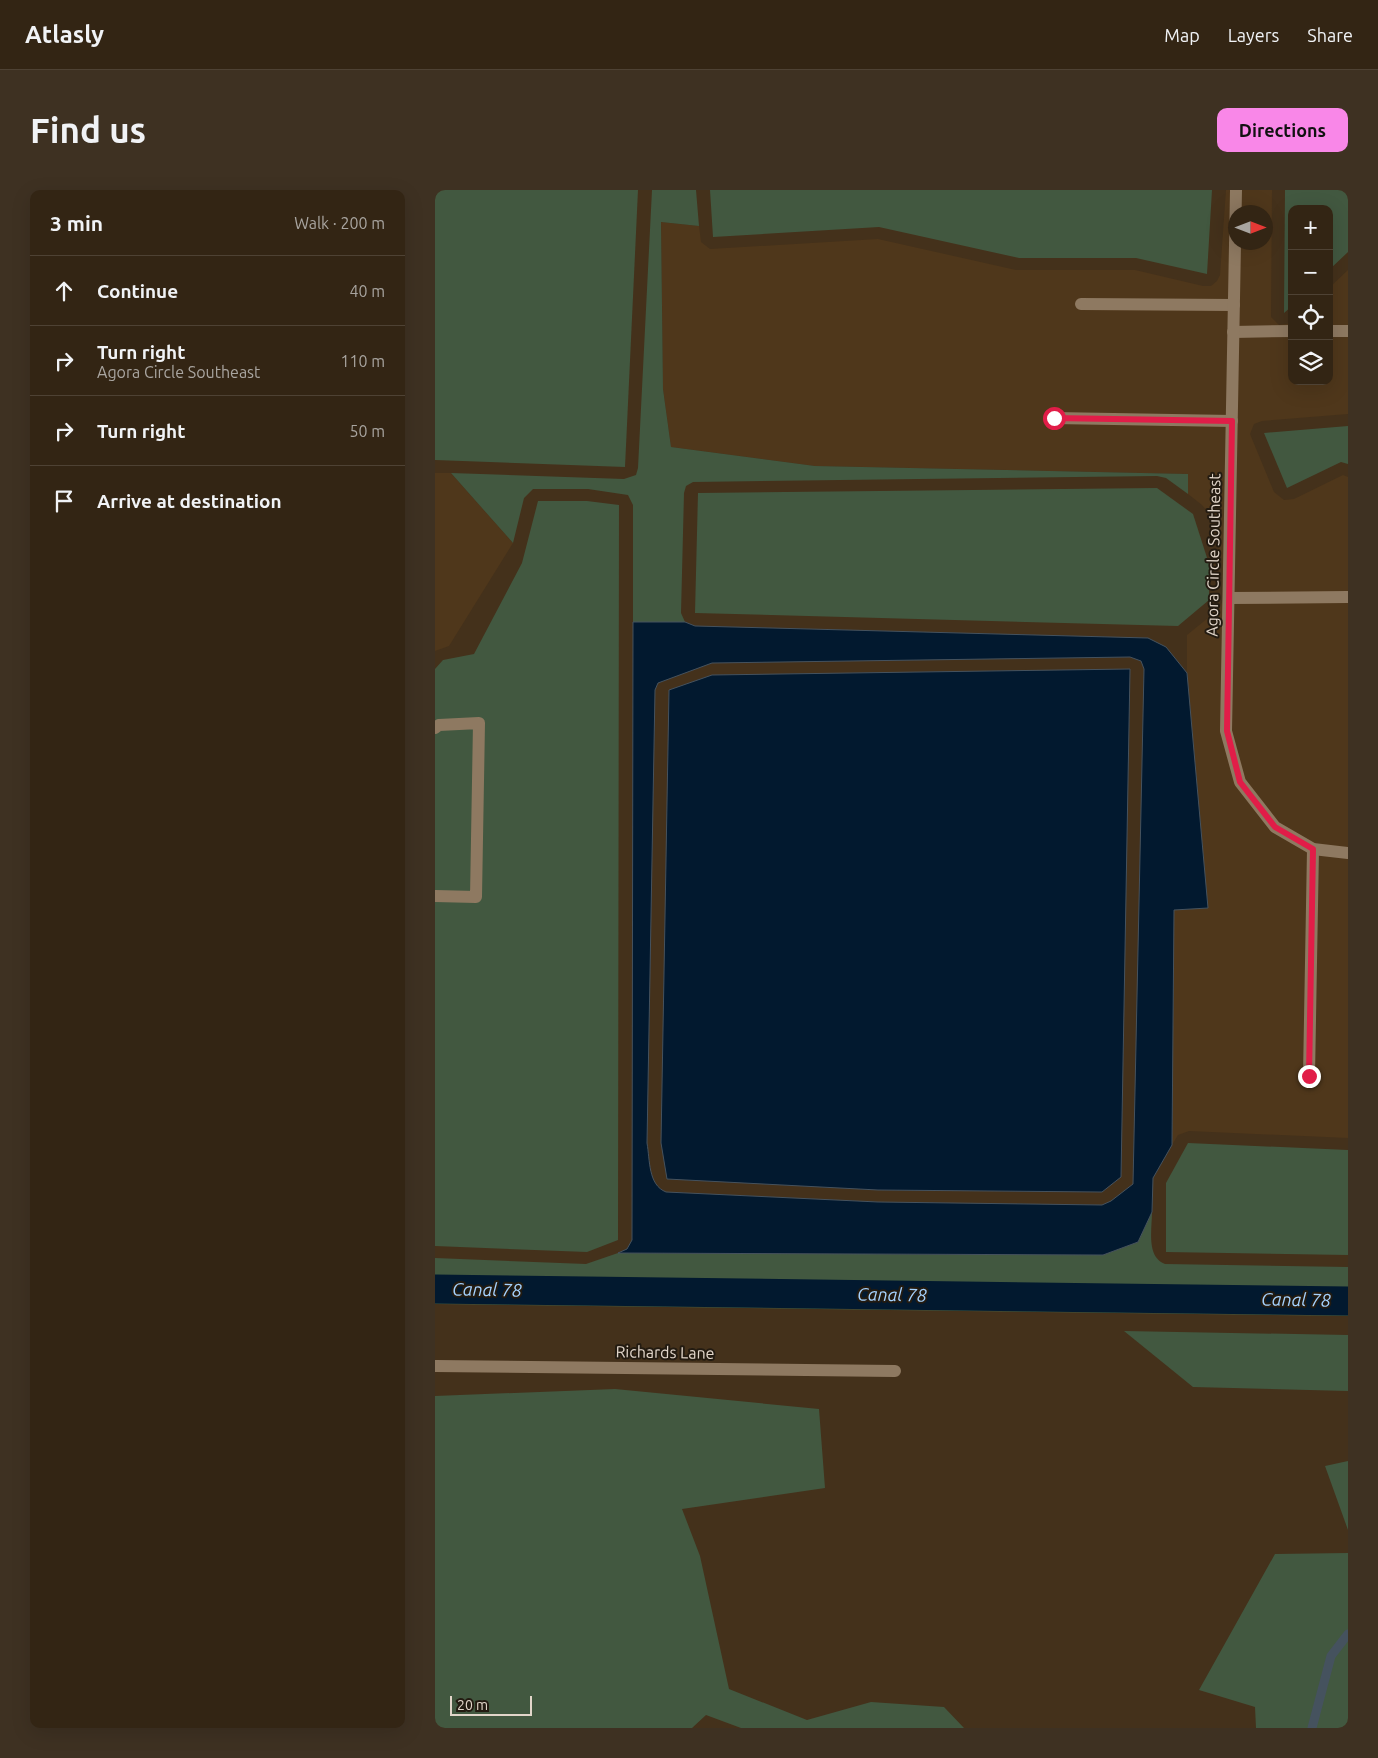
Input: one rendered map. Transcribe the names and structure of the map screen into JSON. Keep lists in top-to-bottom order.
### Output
{
  "streets": {
    "street": ["Agora Circle Southeast", "Richards Lane"]
  },
  "water": ["Canal 78"],
  "scale_bar": "20 m",
  "north": "right",
  "page": {
    "header": "Atlasly",
    "nav": ["Map", "Layers", "Share"],
    "buttons": "Directions",
    "title": "Find us",
    "heading": ["3 min", "Walk · 200 m"],
    "map_buttons": ["+", "−"],
    "list": [
      ["Continue", "40 m"],
      ["Turn right", "Agora Circle Southeast", "110 m"],
      ["Turn right", "50 m"],
      "Arrive at destination"
    ],
    "scale": "20 m"
  }
}
